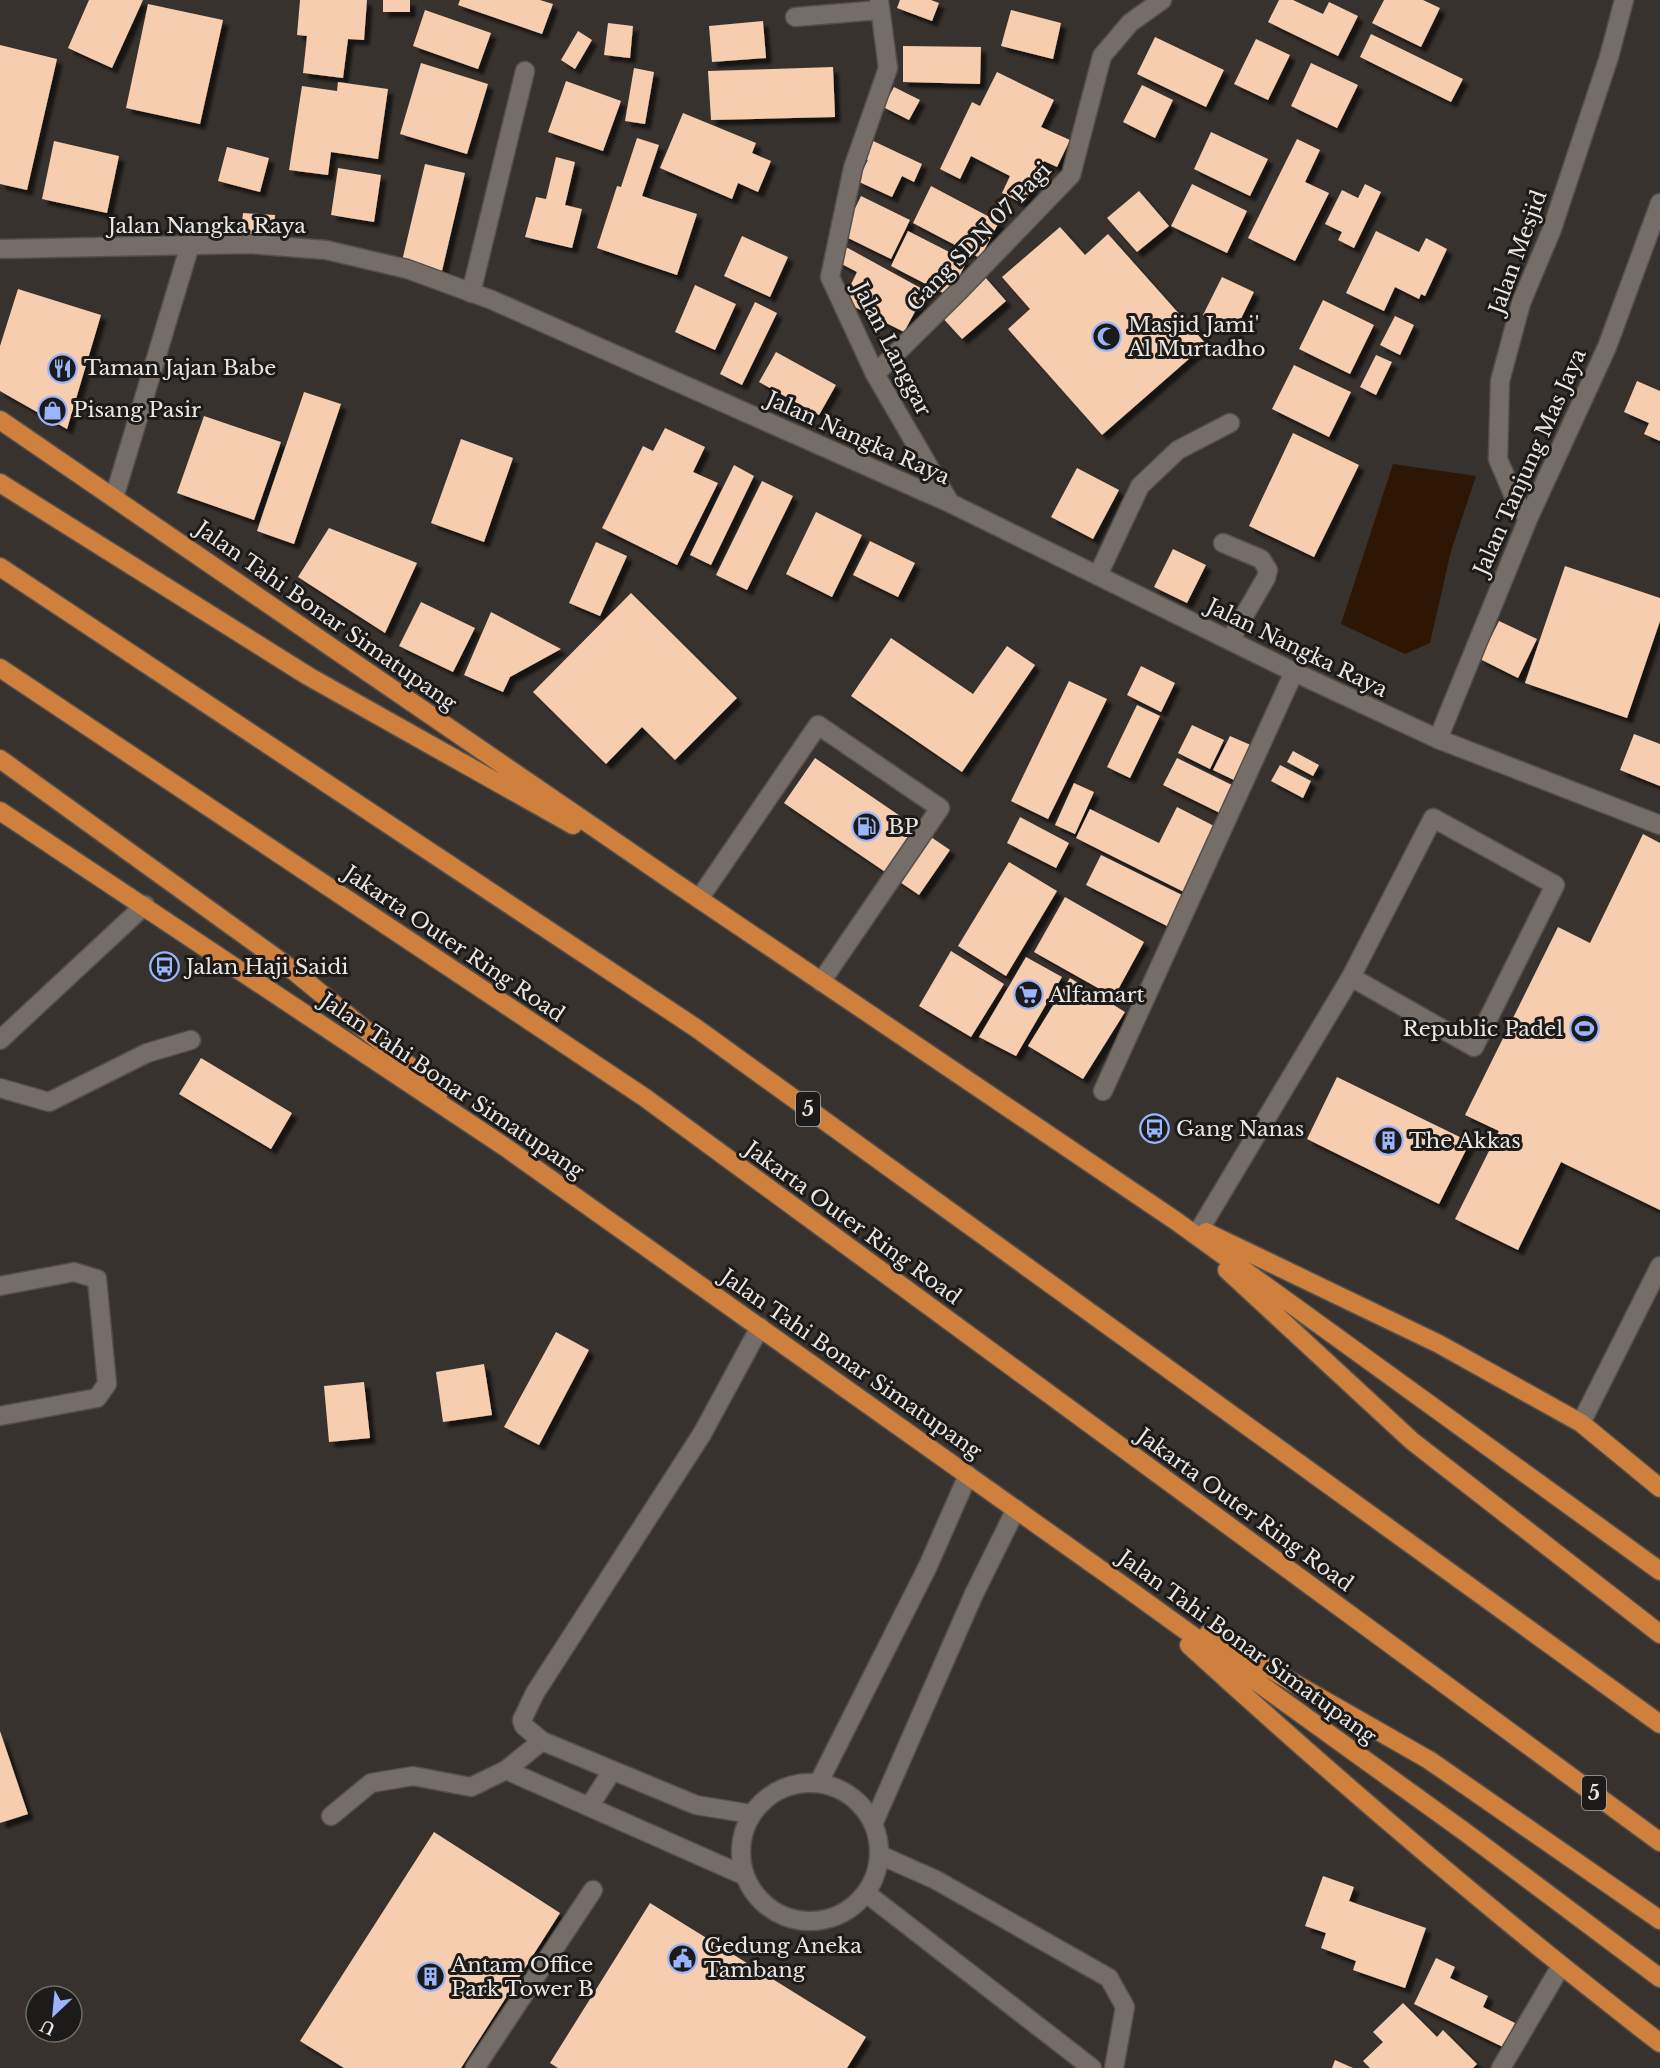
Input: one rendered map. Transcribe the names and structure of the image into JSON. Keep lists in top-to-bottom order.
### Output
{
  "streets": {
    "highway": ["Jalan Tahi Bonar Simatupang", "Jakarta Outer Ring Road", "5"],
    "street": [
      "Jalan Nangka Raya",
      "Gang SDN 07 Pagi",
      "Jalan Mesjid",
      "Jalan Langgar",
      "Jalan Tanjung Mas Jaya"
    ]
  },
  "crossings": [
    ["Jalan Nangka Raya", "Jalan Langgar"],
    ["Jalan Nangka Raya", "Jalan Tanjung Mas Jaya"],
    ["Gang SDN 07 Pagi", "Jalan Langgar"],
    ["Jalan Mesjid", "Jalan Tanjung Mas Jaya"]
  ],
  "places": {
    "mosque": ["Masjid Jami' Al Murtadho"],
    "restaurant": ["Taman Jajan Babe"],
    "shop": ["Pisang Pasir"],
    "fuel station": ["BP"],
    "bus stop": ["Jalan Haji Saidi", "Gang Nanas"],
    "supermarket": ["Alfamart"],
    "sports": ["Republic Padel"],
    "building": ["The Akkas", "Antam Office Park Tower B"],
    "public building": ["Gedung Aneka Tambang"]
  },
  "north": "bottom left"
}
